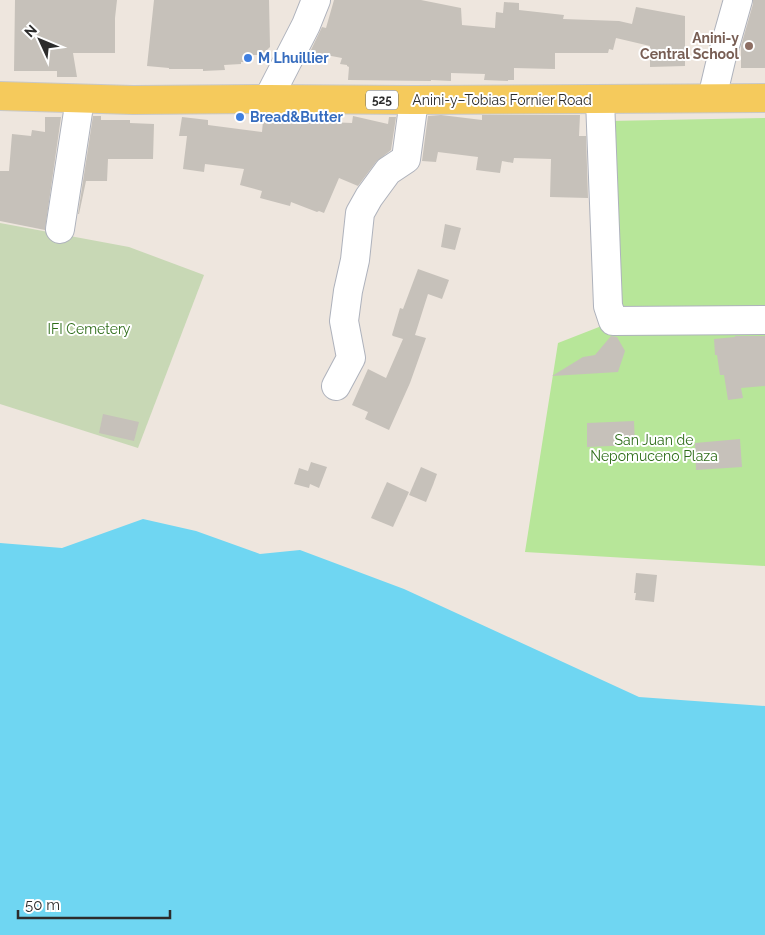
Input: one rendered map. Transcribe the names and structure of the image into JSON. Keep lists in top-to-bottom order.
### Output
{
  "streets": {
    "main road": ["525", "Anini-y–Tobias Fornier Road"]
  },
  "parks": ["IFI Cemetery", "San Juan de Nepomuceno Plaza"],
  "places": ["Anini-y Central School", "M Lhuillier", "Bread&Butter"],
  "scale_bar": "50 m",
  "north": "top left"
}
